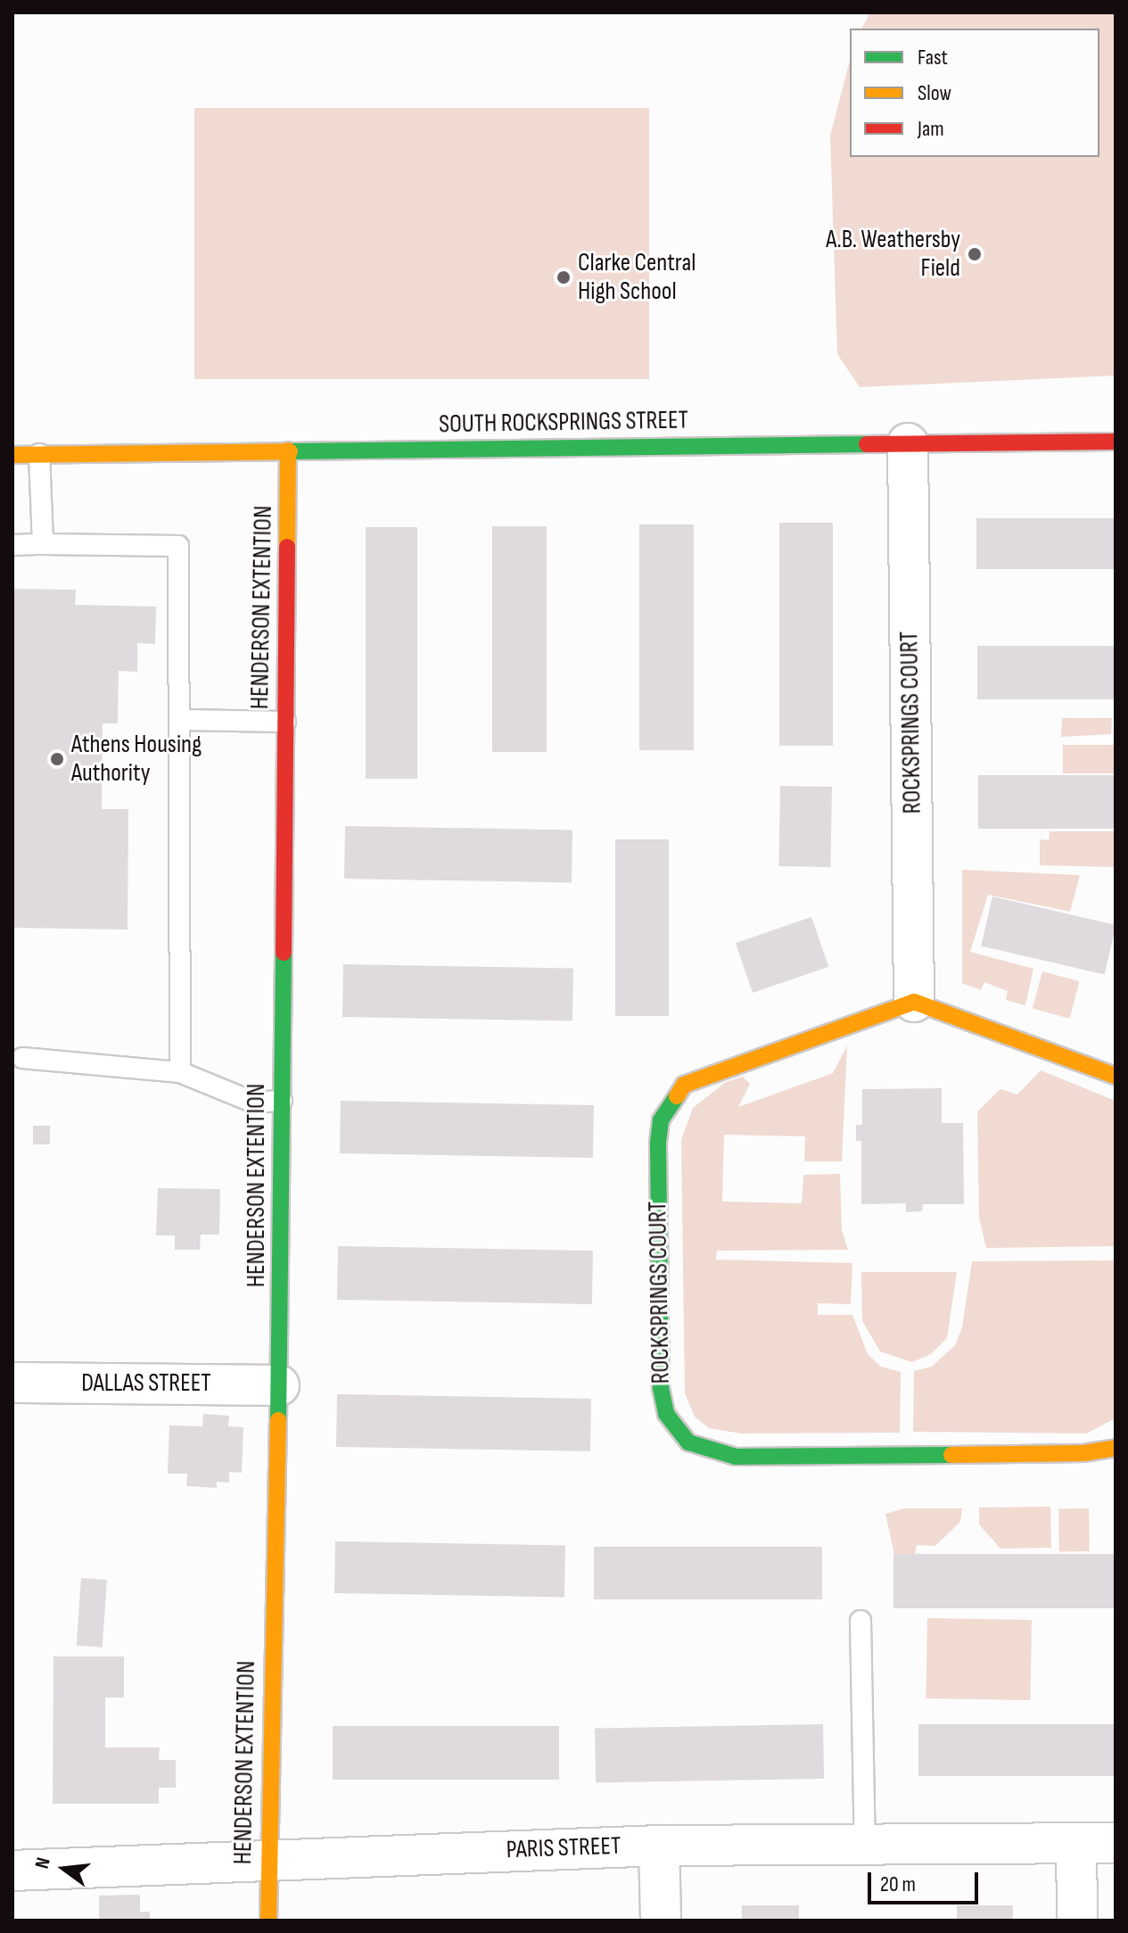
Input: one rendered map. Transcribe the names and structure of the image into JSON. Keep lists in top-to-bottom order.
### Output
{
  "streets": {
    "street": [
      "SOUTH ROCKSPRINGS STREET",
      "HENDERSON EXTENTION",
      "ROCKSPRINGS COURT",
      "DALLAS STREET",
      "PARIS STREET"
    ]
  },
  "crossings": [
    ["SOUTH ROCKSPRINGS STREET", "HENDERSON EXTENTION"],
    ["SOUTH ROCKSPRINGS STREET", "ROCKSPRINGS COURT"],
    ["HENDERSON EXTENTION", "DALLAS STREET"],
    ["HENDERSON EXTENTION", "PARIS STREET"]
  ],
  "places": ["A.B. Weathersby Field", "Clarke Central High School", "Athens Housing Authority"],
  "legend": ["Fast", "Slow", "Jam"],
  "scale_bar": "20 m",
  "north": "left"
}
